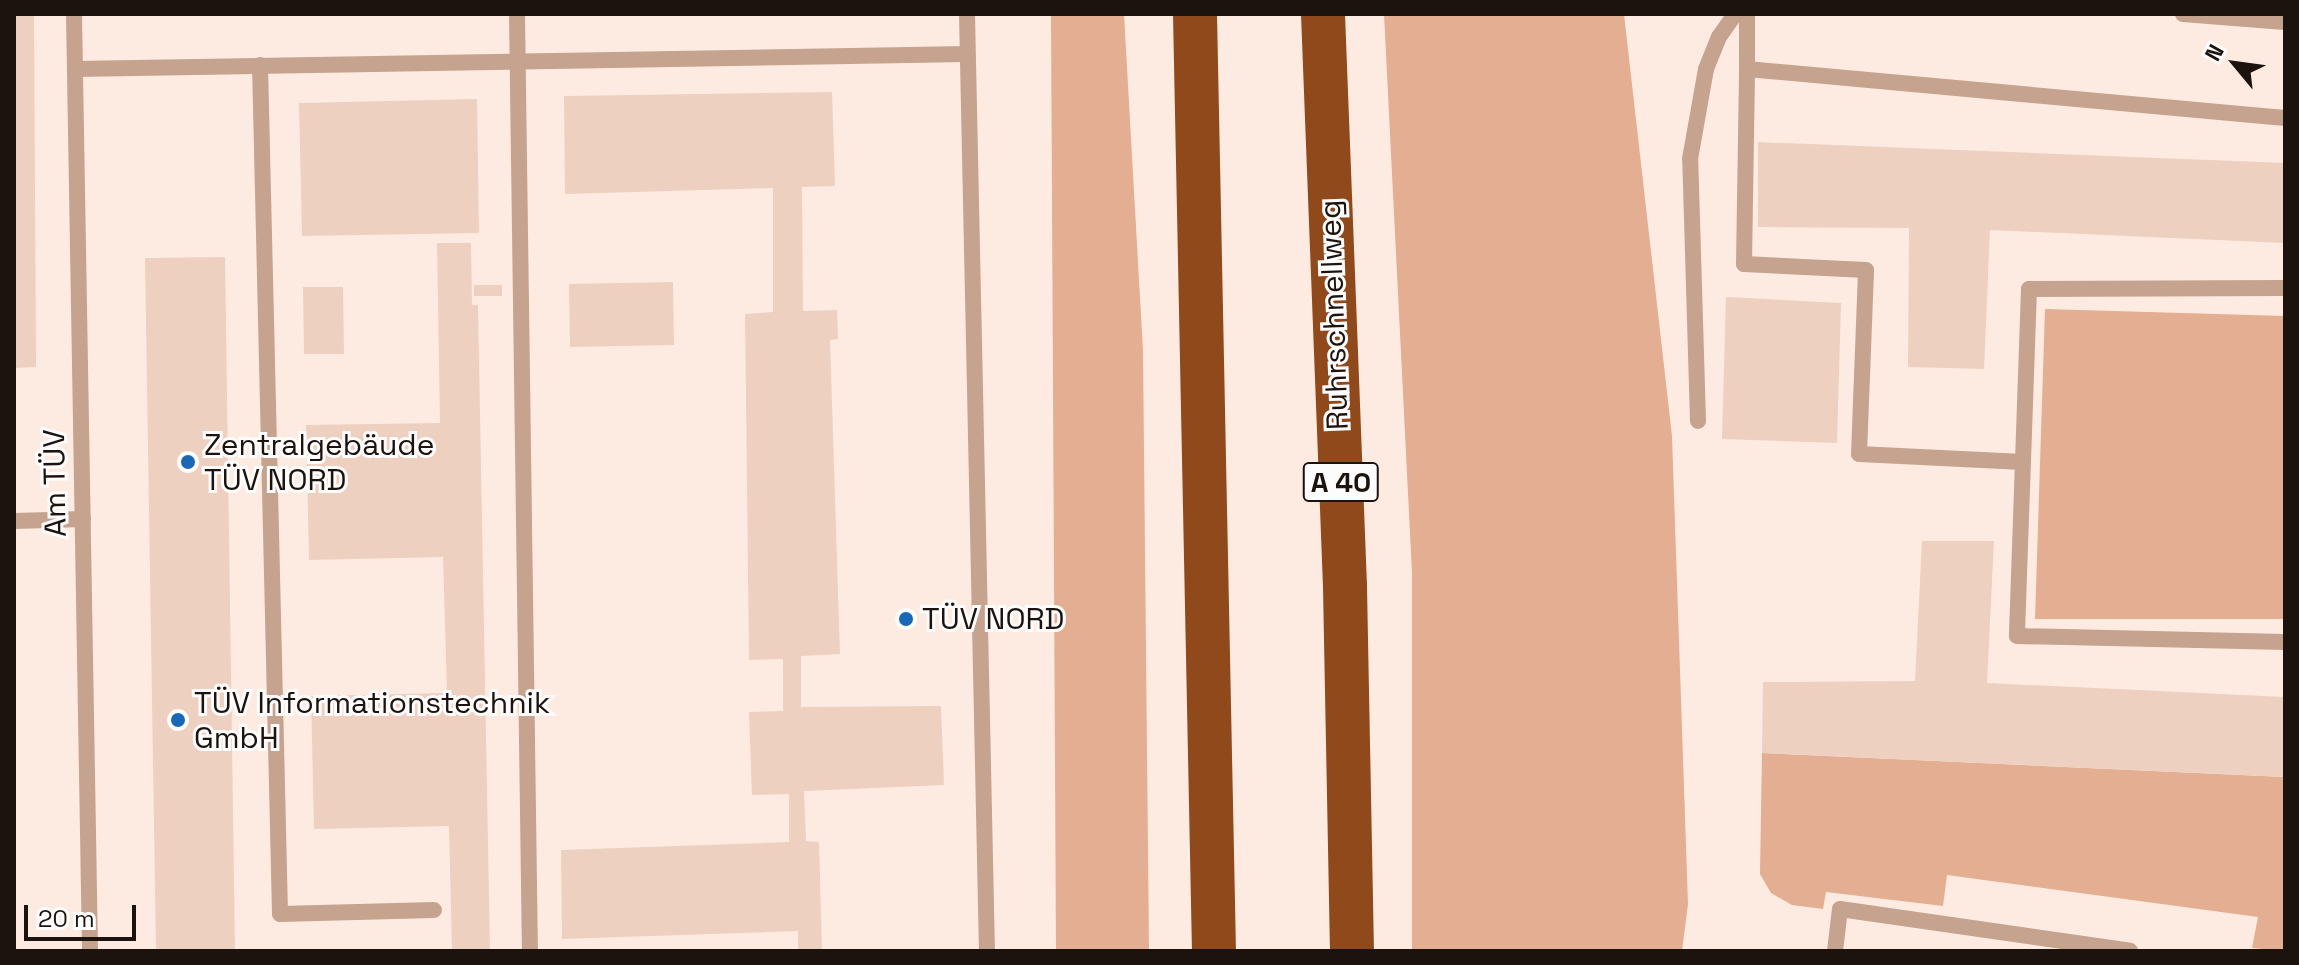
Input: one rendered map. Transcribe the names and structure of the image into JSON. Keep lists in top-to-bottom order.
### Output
{
  "streets": {
    "highway": ["Ruhrschnellweg", "A 40"],
    "lane": ["Am TÜV"]
  },
  "places": ["Zentralgebäude TÜV NORD", "TÜV NORD", "TÜV Informationstechnik GmbH"],
  "scale_bar": "20 m",
  "north": "top left"
}
